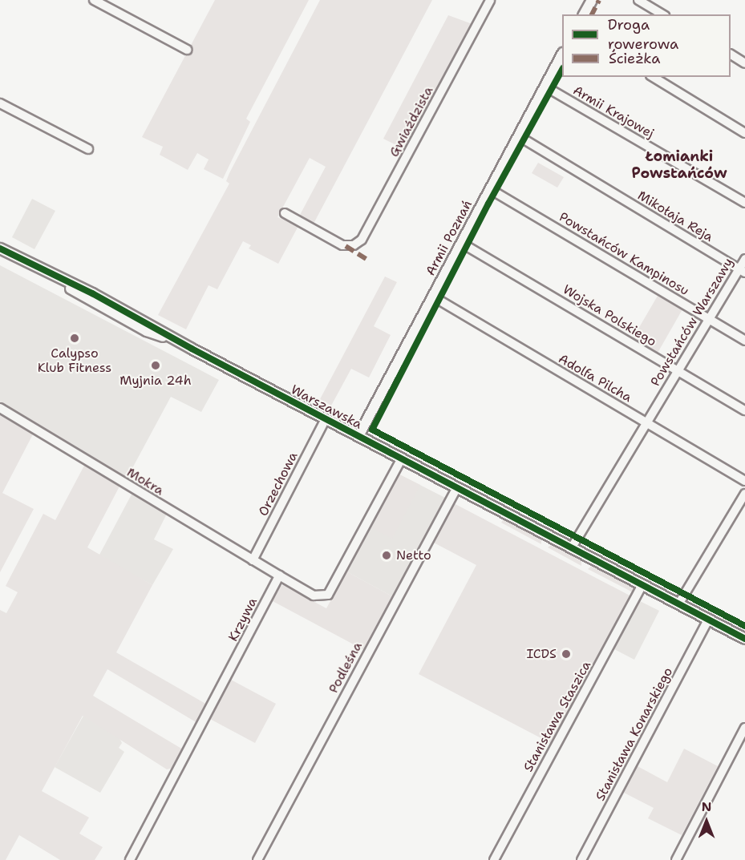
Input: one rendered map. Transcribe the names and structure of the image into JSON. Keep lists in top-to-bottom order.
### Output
{
  "streets": {
    "street": [
      "Armii Krajowej",
      "Gwiaździsta",
      "Mikołaja Reja",
      "Armii Poznań",
      "Powstańców Kampinosu",
      "Wojska Polskiego",
      "Powstańców Warszawy",
      "Adolfa Pilcha",
      "Warszawska",
      "Mokra",
      "Orzechowa",
      "Krzywa",
      "Podleśna",
      "Stanisława Staszica",
      "Stanisława Konarskiego"
    ]
  },
  "crossings": [
    ["Armii Krajowej", "Armii Poznań"],
    ["Mikołaja Reja", "Armii Poznań"],
    ["Mikołaja Reja", "Powstańców Warszawy"],
    ["Armii Poznań", "Powstańców Kampinosu"],
    ["Armii Poznań", "Wojska Polskiego"],
    ["Armii Poznań", "Adolfa Pilcha"],
    ["Armii Poznań", "Warszawska"],
    ["Powstańców Kampinosu", "Powstańców Warszawy"],
    ["Wojska Polskiego", "Powstańców Warszawy"],
    ["Powstańców Warszawy", "Adolfa Pilcha"],
    ["Powstańców Warszawy", "Warszawska"],
    ["Warszawska", "Orzechowa"],
    ["Warszawska", "Podleśna"],
    ["Warszawska", "Stanisława Staszica"],
    ["Warszawska", "Stanisława Konarskiego"],
    ["Mokra", "Orzechowa"],
    ["Mokra", "Krzywa"]
  ],
  "districts": ["Łomianki Powstańców"],
  "places": [
    "Calypso Klub Fitness",
    "Myjnia 24h",
    "Netto",
    "ICDS"
  ],
  "legend": ["Droga rowerowa", "Ścieżka"],
  "north": "top"
}
